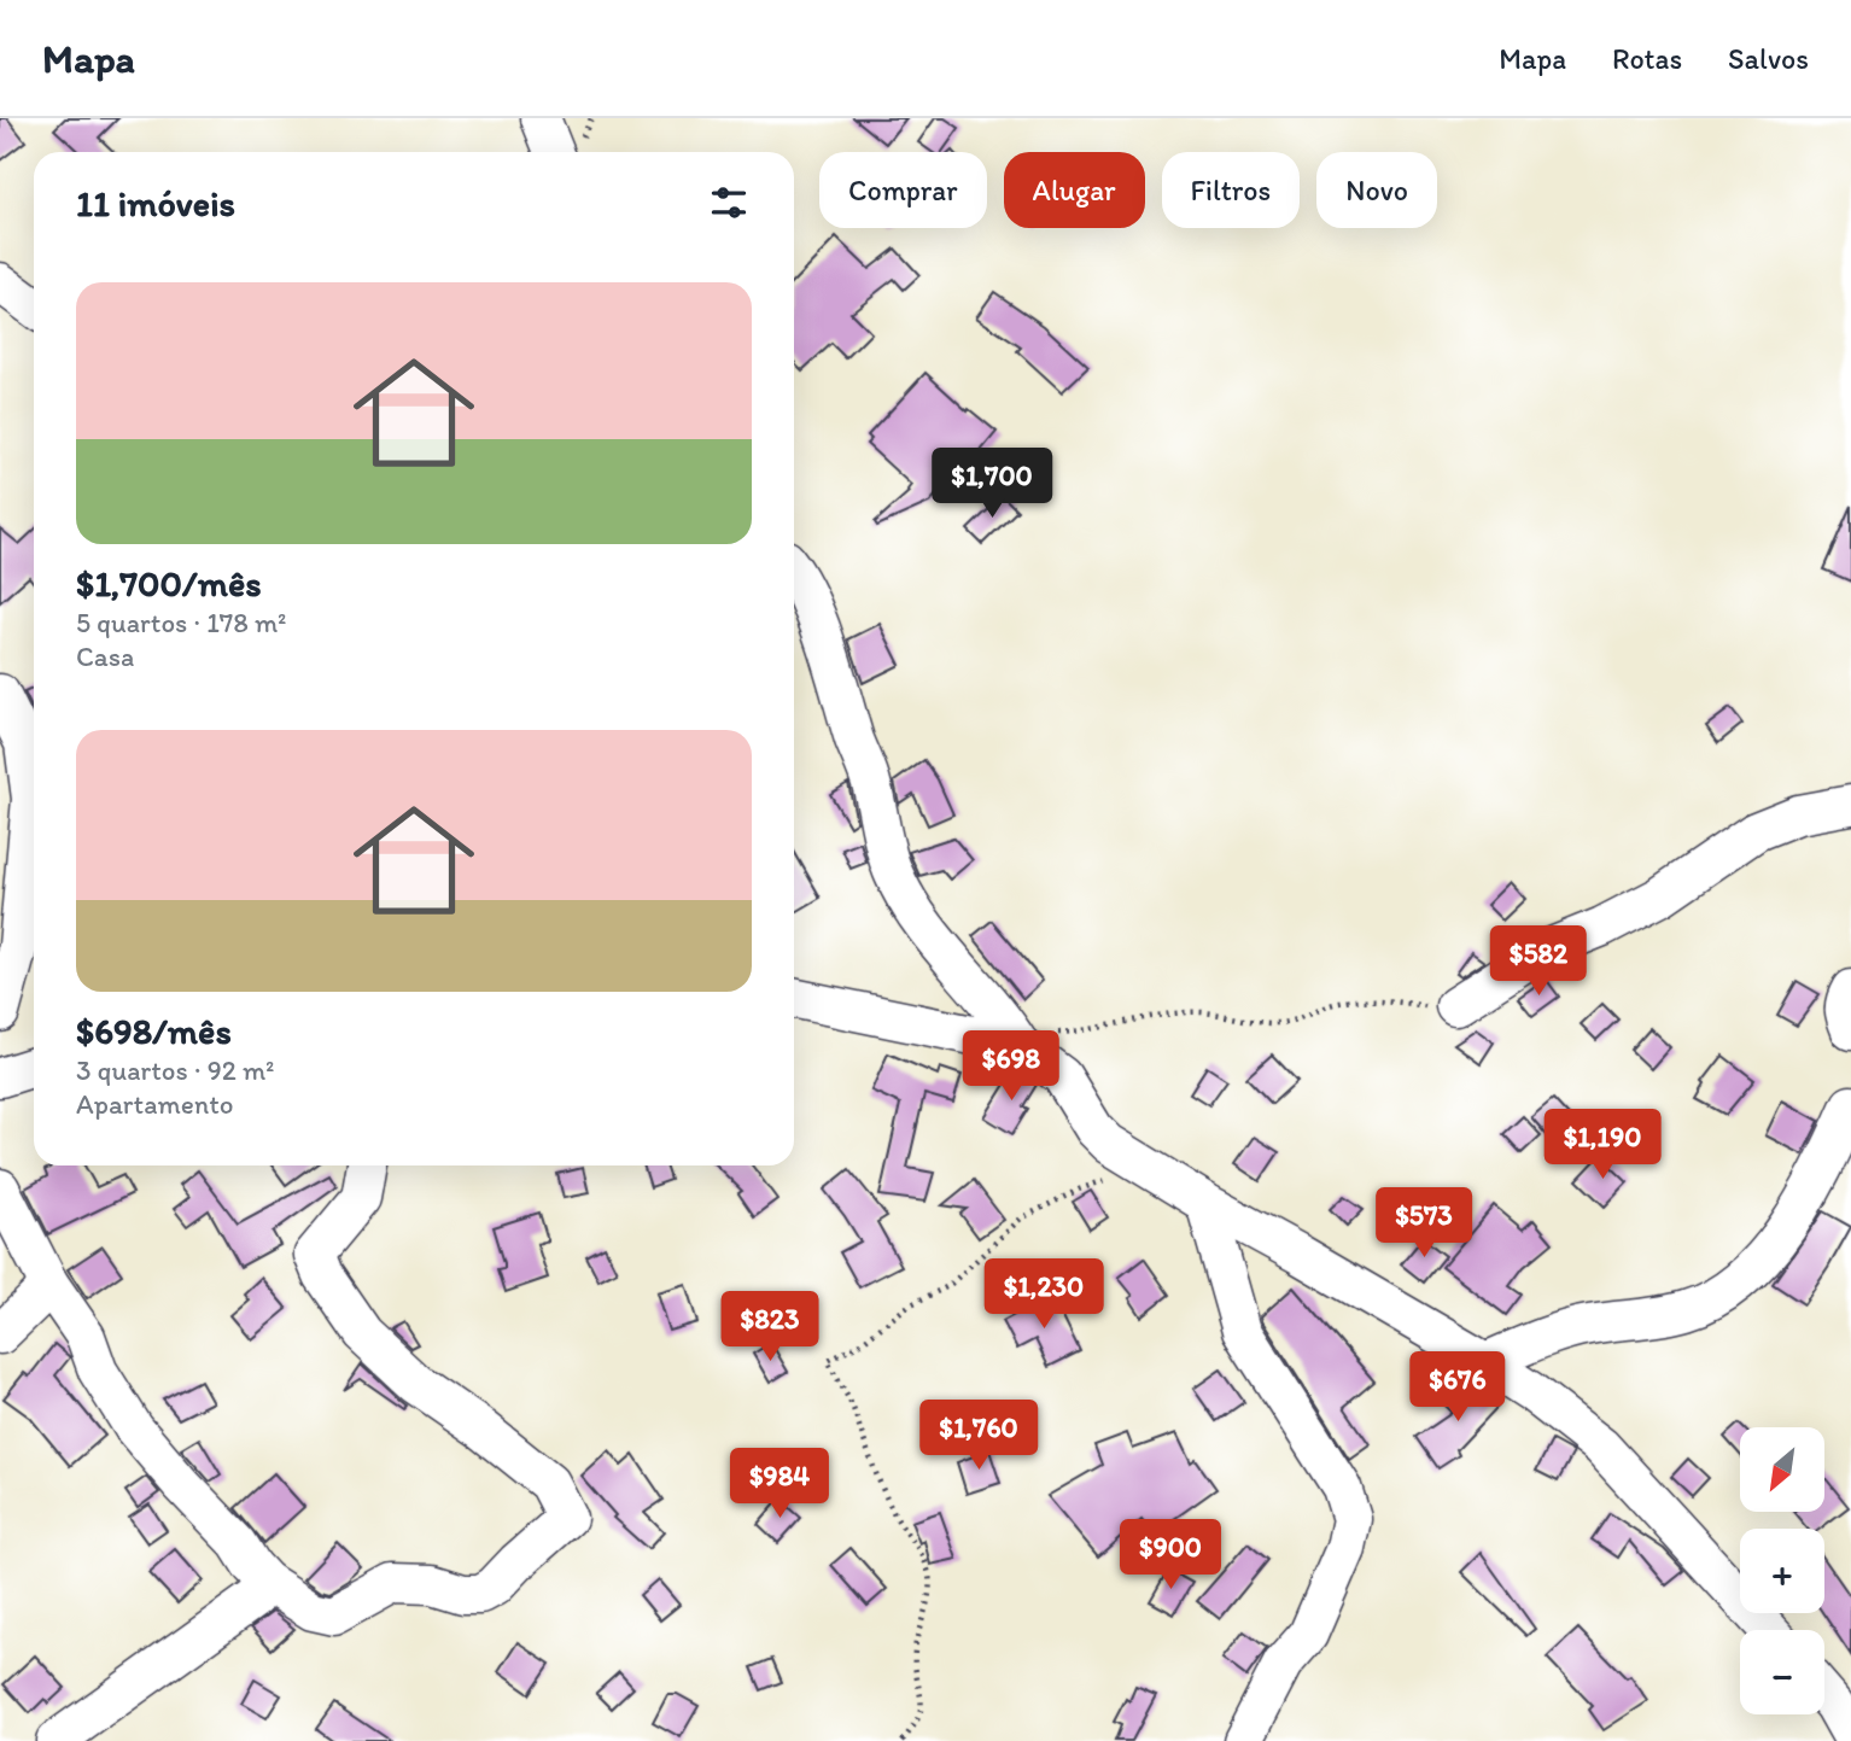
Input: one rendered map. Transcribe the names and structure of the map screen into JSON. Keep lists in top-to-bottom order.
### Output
{
  "north": "bottom left",
  "page": {
    "header": "Mapa",
    "nav": ["Mapa", "Rotas", "Salvos"],
    "chip": [
      "Comprar",
      "Alugar",
      "Filtros",
      "Novo"
    ],
    "heading": "11 imóveis",
    "list": [
      {
        "name": "$1,700/mês",
        "note": "5 quartos · 178 m² · Casa"
      },
      {
        "name": "$698/mês",
        "note": "3 quartos · 92 m² · Apartamento"
      }
    ],
    "price": [
      "$1,700",
      "$582",
      "$698",
      "$1,190",
      "$573",
      "$1,230",
      "$823",
      "$676",
      "$1,760",
      "$984",
      "$900"
    ],
    "map_buttons": ["+", "−"]
  }
}
